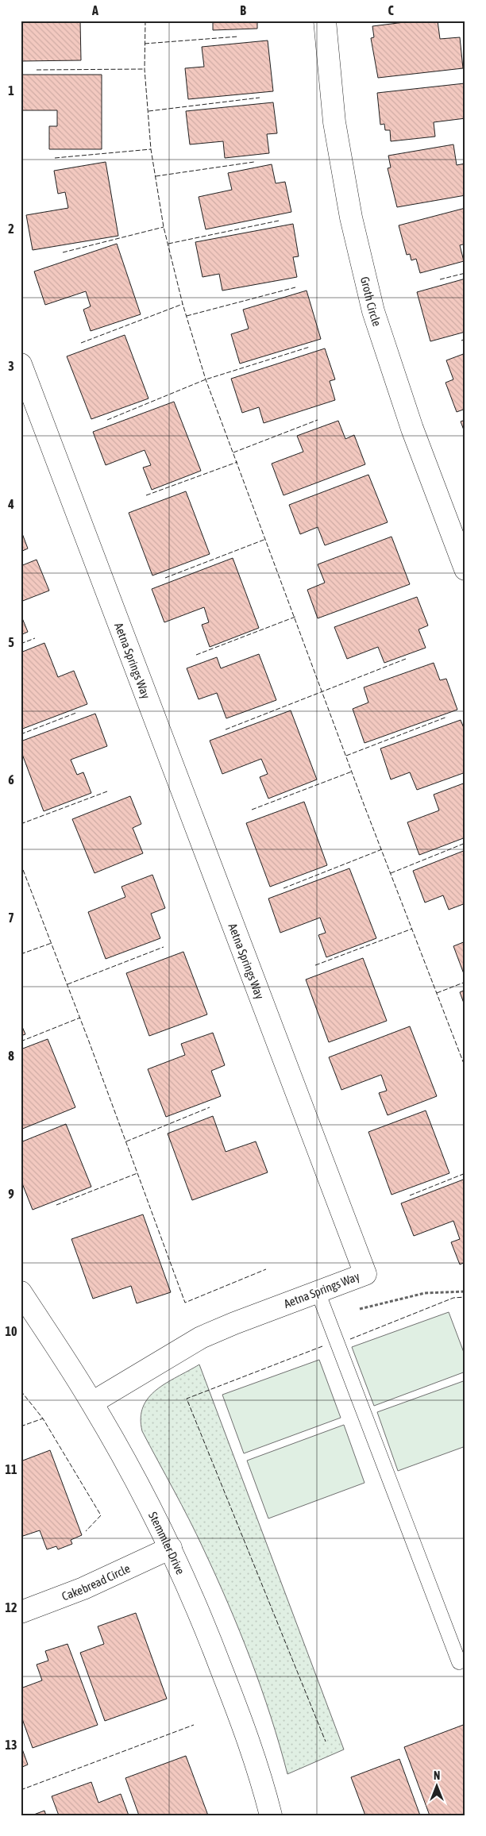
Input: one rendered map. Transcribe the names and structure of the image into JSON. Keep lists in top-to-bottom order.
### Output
{
  "streets": {
    "street": [
      "Groth Circle",
      "Aetna Springs Way",
      "Stemmler Drive",
      "Cakebread Circle"
    ]
  },
  "crossings": [
    ["Aetna Springs Way", "Stemmler Drive"],
    ["Stemmler Drive", "Cakebread Circle"]
  ],
  "north": "top",
  "grid": {
    "columns": ["A", "B", "C"],
    "rows": [
      "1",
      "2",
      "3",
      "4",
      "5",
      "6",
      "7",
      "8",
      "9",
      "10",
      "11",
      "12",
      "13"
    ]
  }
}
